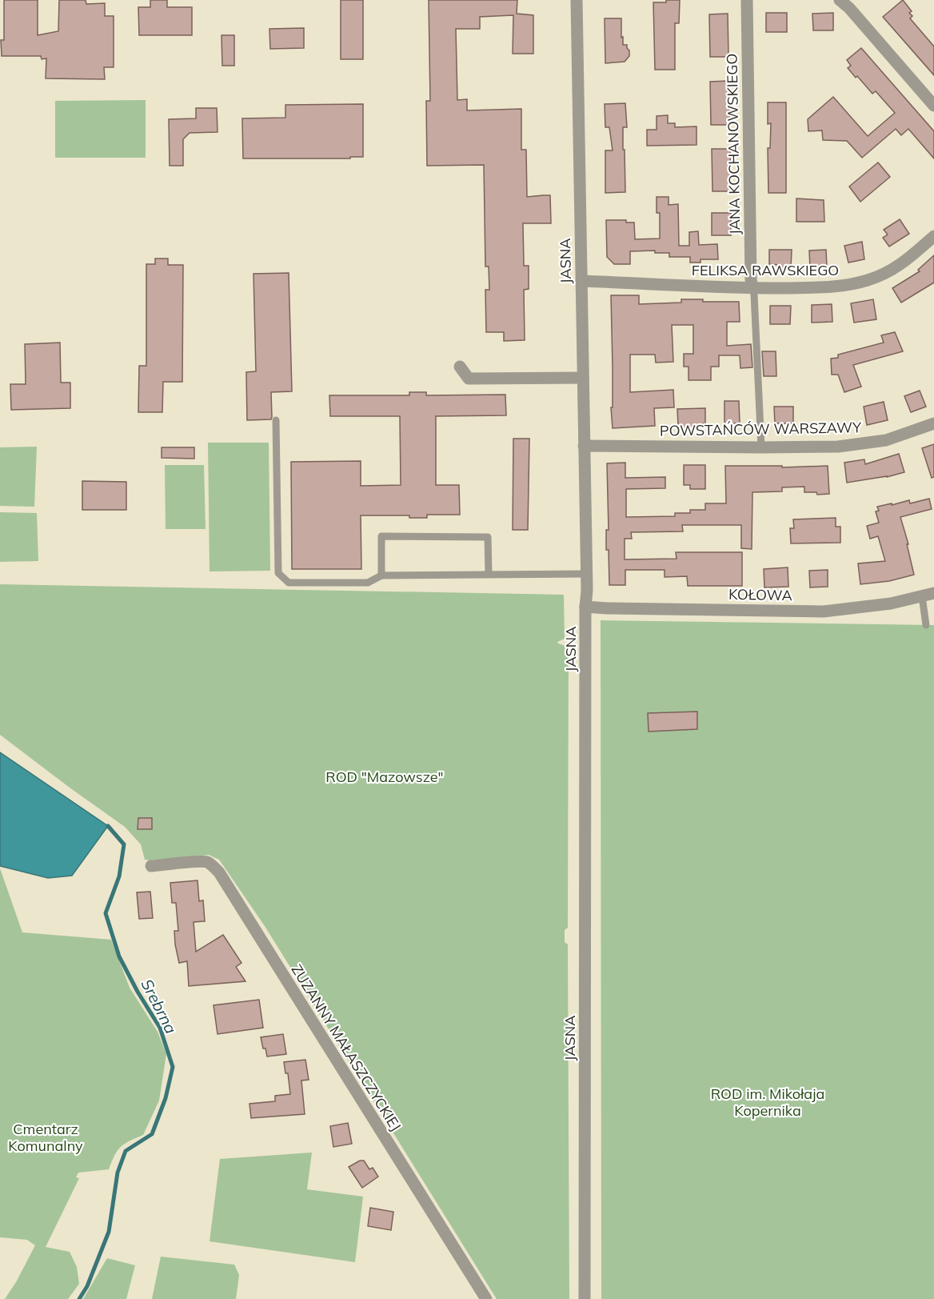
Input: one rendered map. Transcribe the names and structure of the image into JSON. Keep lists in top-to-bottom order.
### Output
{
  "streets": {
    "street": [
      "JANA KOCHANOWSKIEGO",
      "JASNA",
      "FELIKSA RAWSKIEGO",
      "POWSTAŃCÓW WARSZAWY",
      "KOŁOWA",
      "ZUZANNY MAŁASZCZYCKIEJ"
    ]
  },
  "crossings": [
    ["JANA KOCHANOWSKIEGO", "FELIKSA RAWSKIEGO"],
    ["JASNA", "FELIKSA RAWSKIEGO"],
    ["JASNA", "POWSTAŃCÓW WARSZAWY"],
    ["JASNA", "KOŁOWA"]
  ],
  "water": ["Srebrna"],
  "parks": ["ROD \"Mazowsze\"", "ROD im. Mikołaja Kopernika", "Cmentarz Komunalny"]
}
